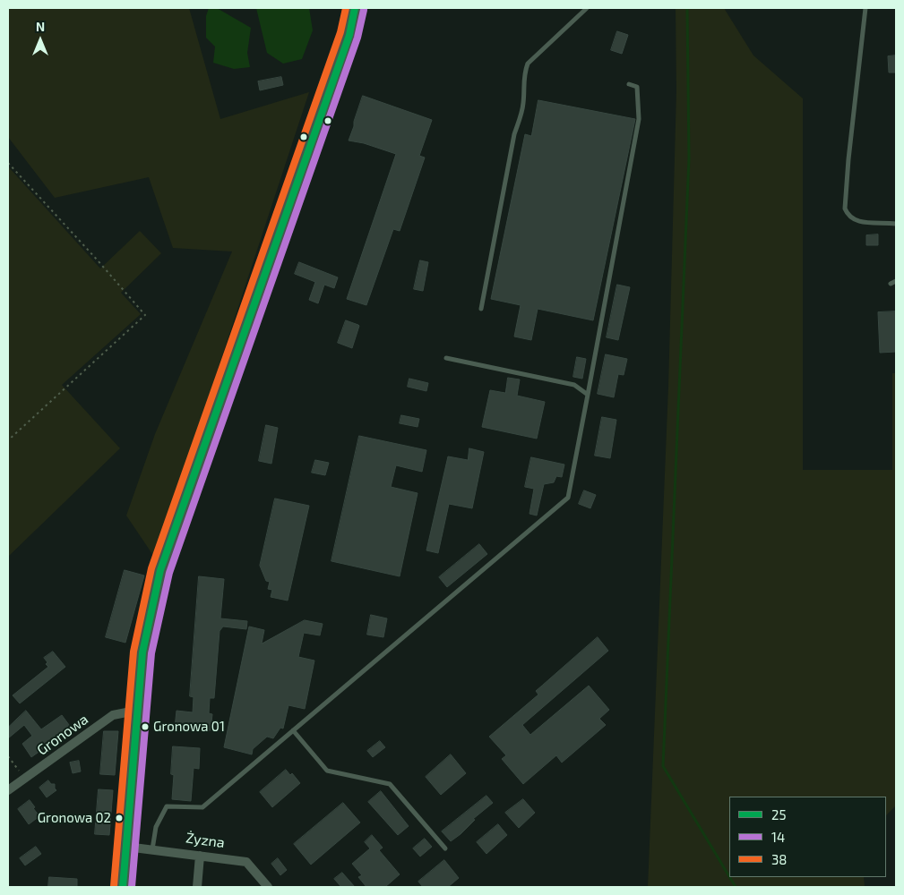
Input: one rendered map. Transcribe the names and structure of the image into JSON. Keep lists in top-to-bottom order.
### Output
{
  "streets": {
    "street": ["Gronowa", "Żyzna"]
  },
  "places": ["Gronowa 01", "Gronowa 02"],
  "lines": ["transit line 25", "transit line 38", "transit line 14"],
  "legend": ["25", "14", "38"],
  "north": "top"
}
